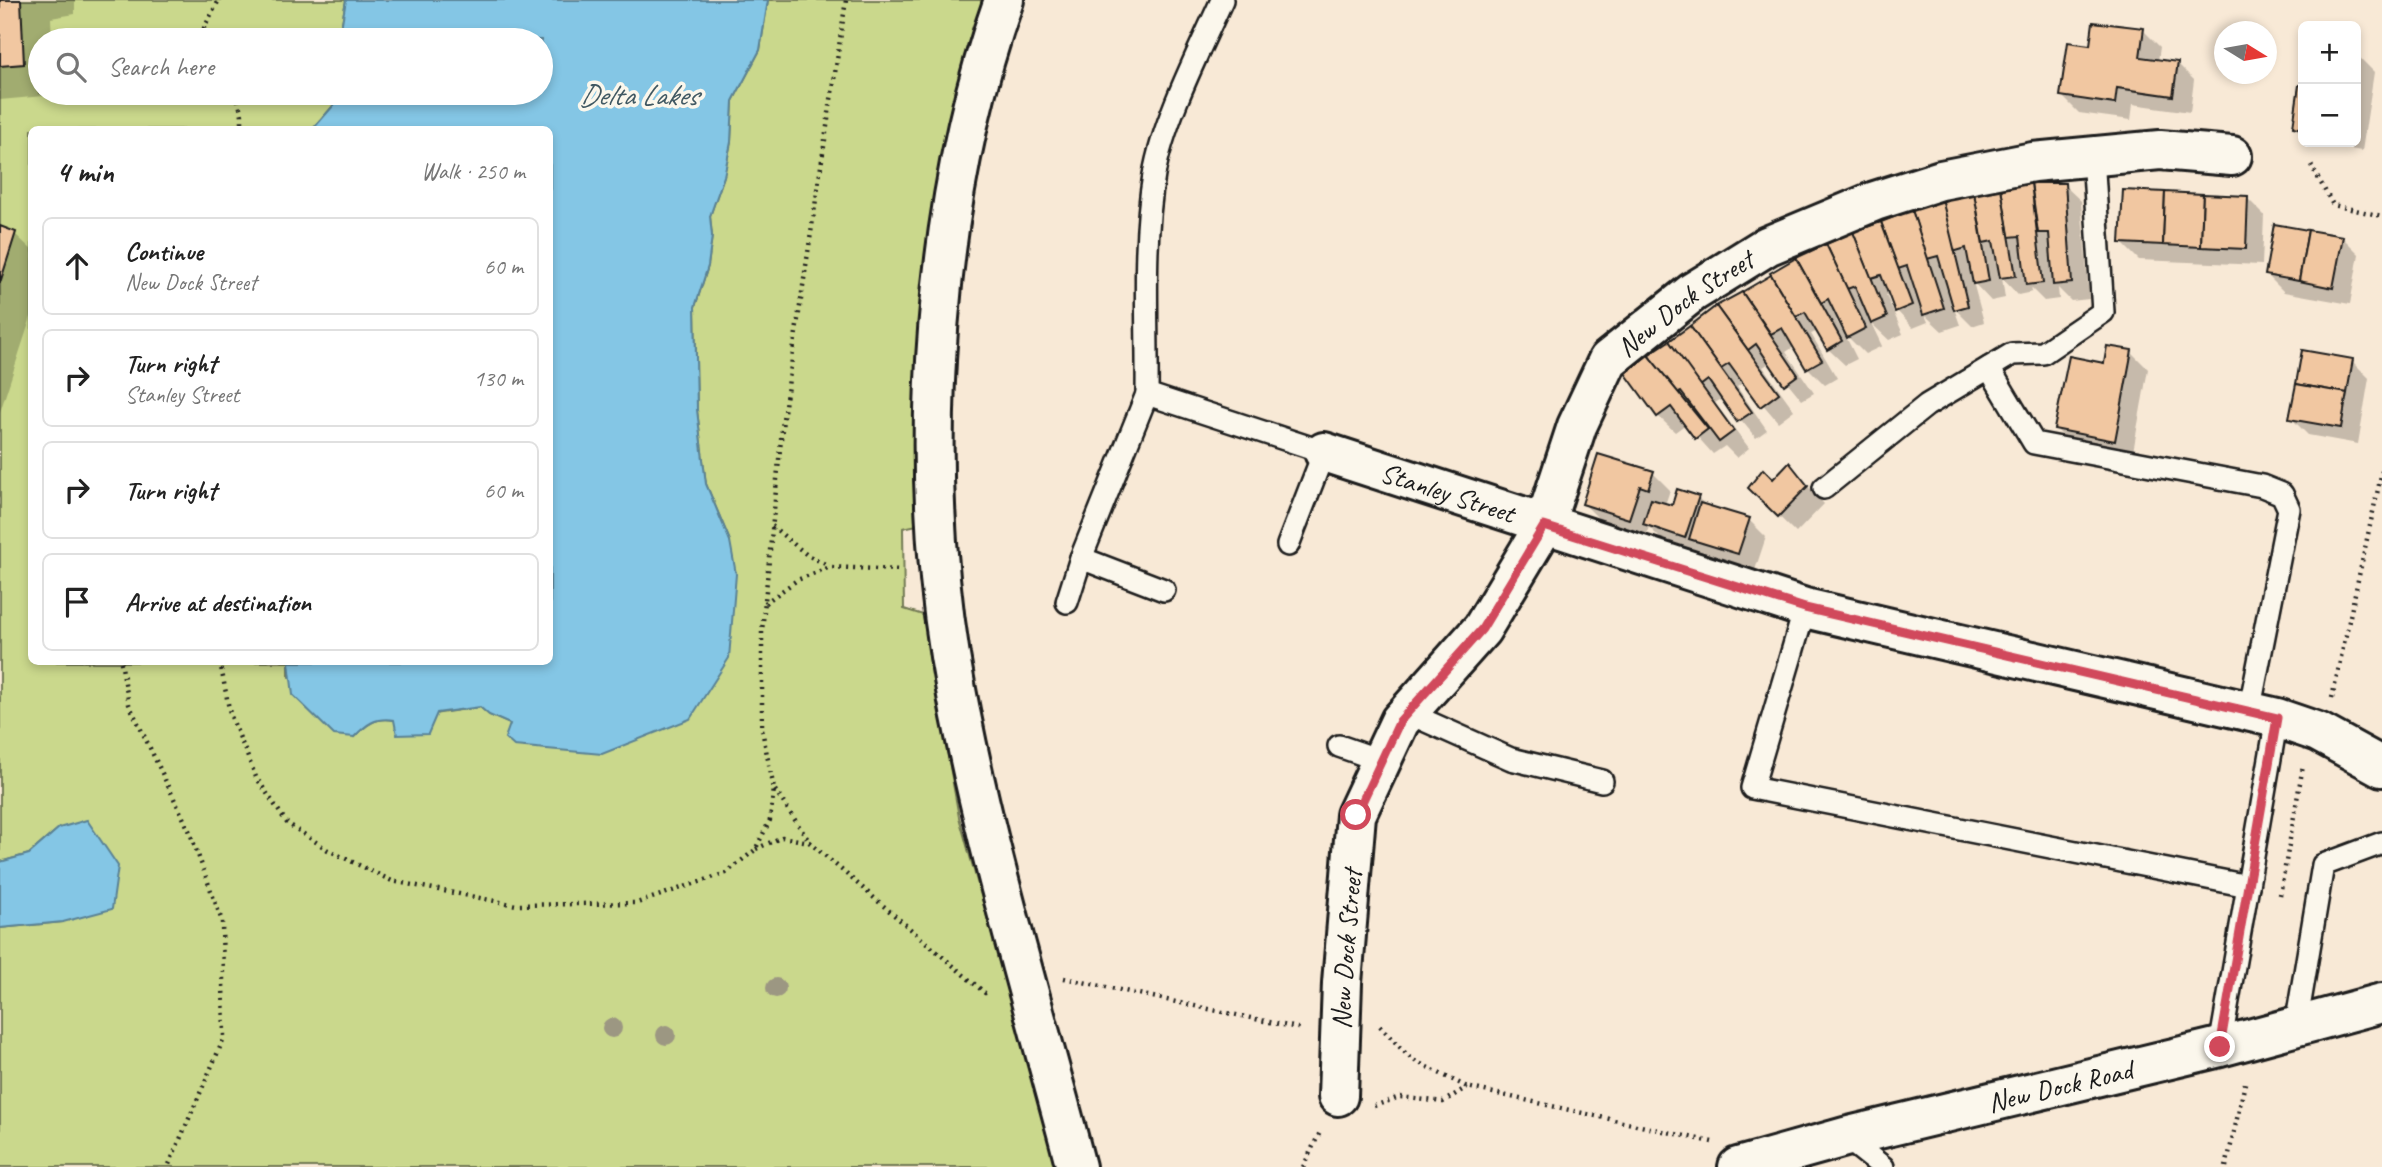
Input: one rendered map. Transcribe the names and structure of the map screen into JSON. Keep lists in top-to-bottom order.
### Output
{
  "streets": {
    "street": ["New Dock Street", "Stanley Street", "New Dock Road"]
  },
  "crossings": [
    ["New Dock Street", "Stanley Street"]
  ],
  "water": ["Delta Lakes"],
  "north": "right",
  "page": {
    "map_buttons": ["+", "−"],
    "search": "Search here",
    "heading": ["4 min", "Walk · 250 m"],
    "list": [
      ["Continue", "New Dock Street", "60 m"],
      ["Turn right", "Stanley Street", "130 m"],
      ["Turn right", "60 m"],
      "Arrive at destination"
    ]
  }
}
